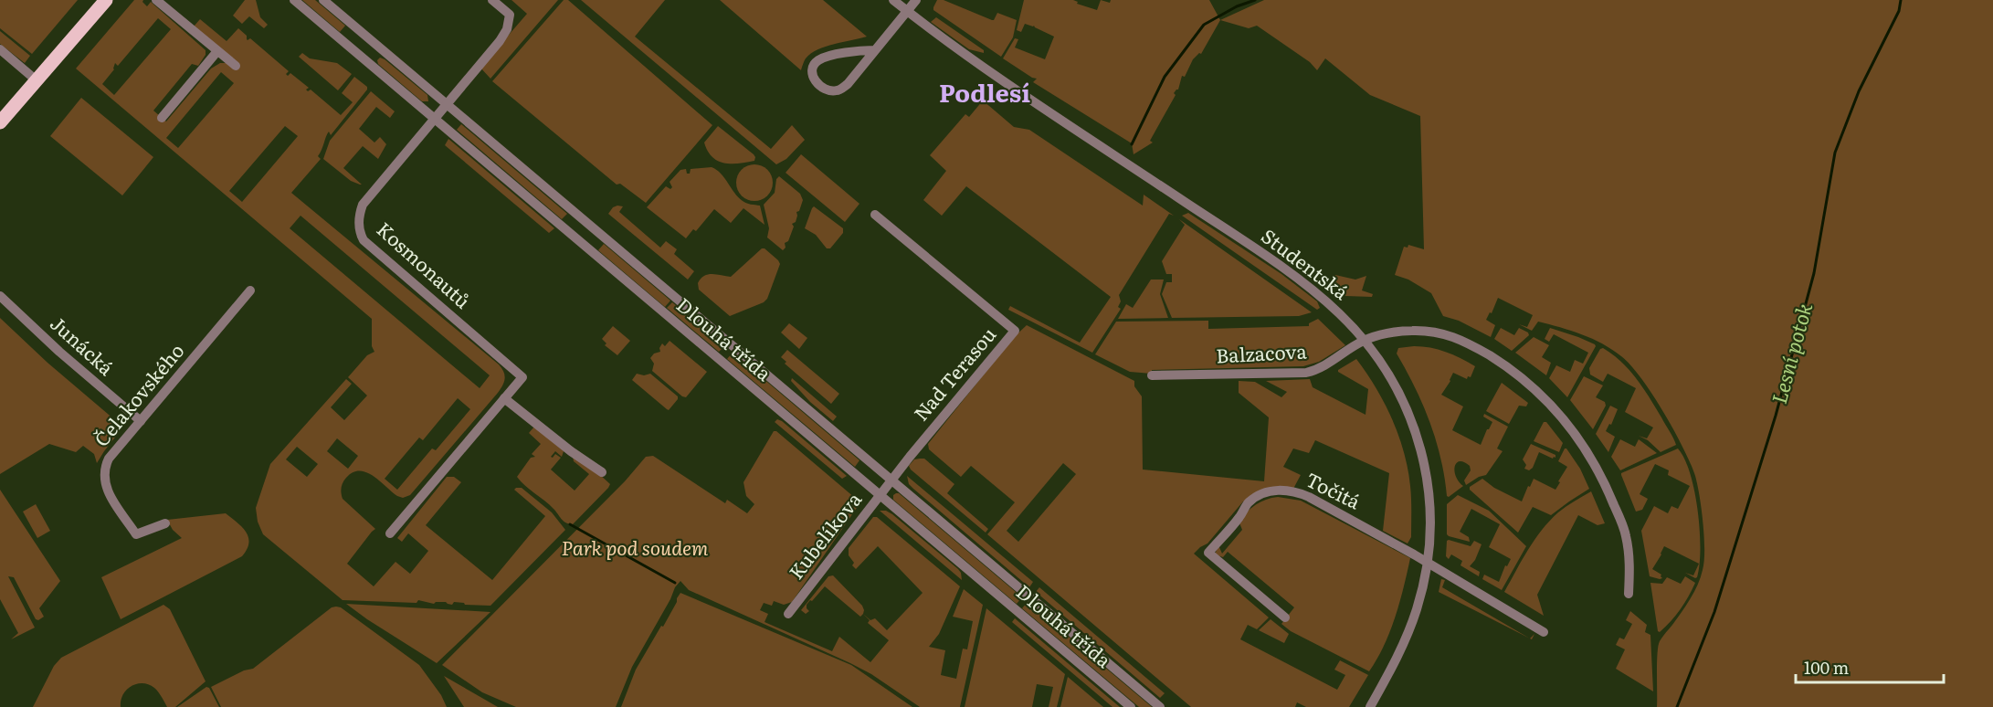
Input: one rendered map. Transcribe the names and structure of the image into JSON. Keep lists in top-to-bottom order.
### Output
{
  "streets": {
    "street": [
      "Studentská",
      "Kosmonautů",
      "Dlouhá třída",
      "Junácká",
      "Balzacova",
      "Nad Terasou",
      "Čelakovského",
      "Točitá",
      "Kubelíkova"
    ]
  },
  "crossings": [
    ["Studentská", "Balzacova"],
    ["Studentská", "Točitá"],
    ["Kosmonautů", "Dlouhá třída"],
    ["Dlouhá třída", "Nad Terasou"],
    ["Dlouhá třída", "Kubelíkova"],
    ["Junácká", "Čelakovského"],
    ["Nad Terasou", "Kubelíkova"]
  ],
  "districts": ["Podlesí"],
  "water": ["Lesní potok"],
  "parks": ["Park pod soudem"],
  "scale_bar": "100 m"
}
